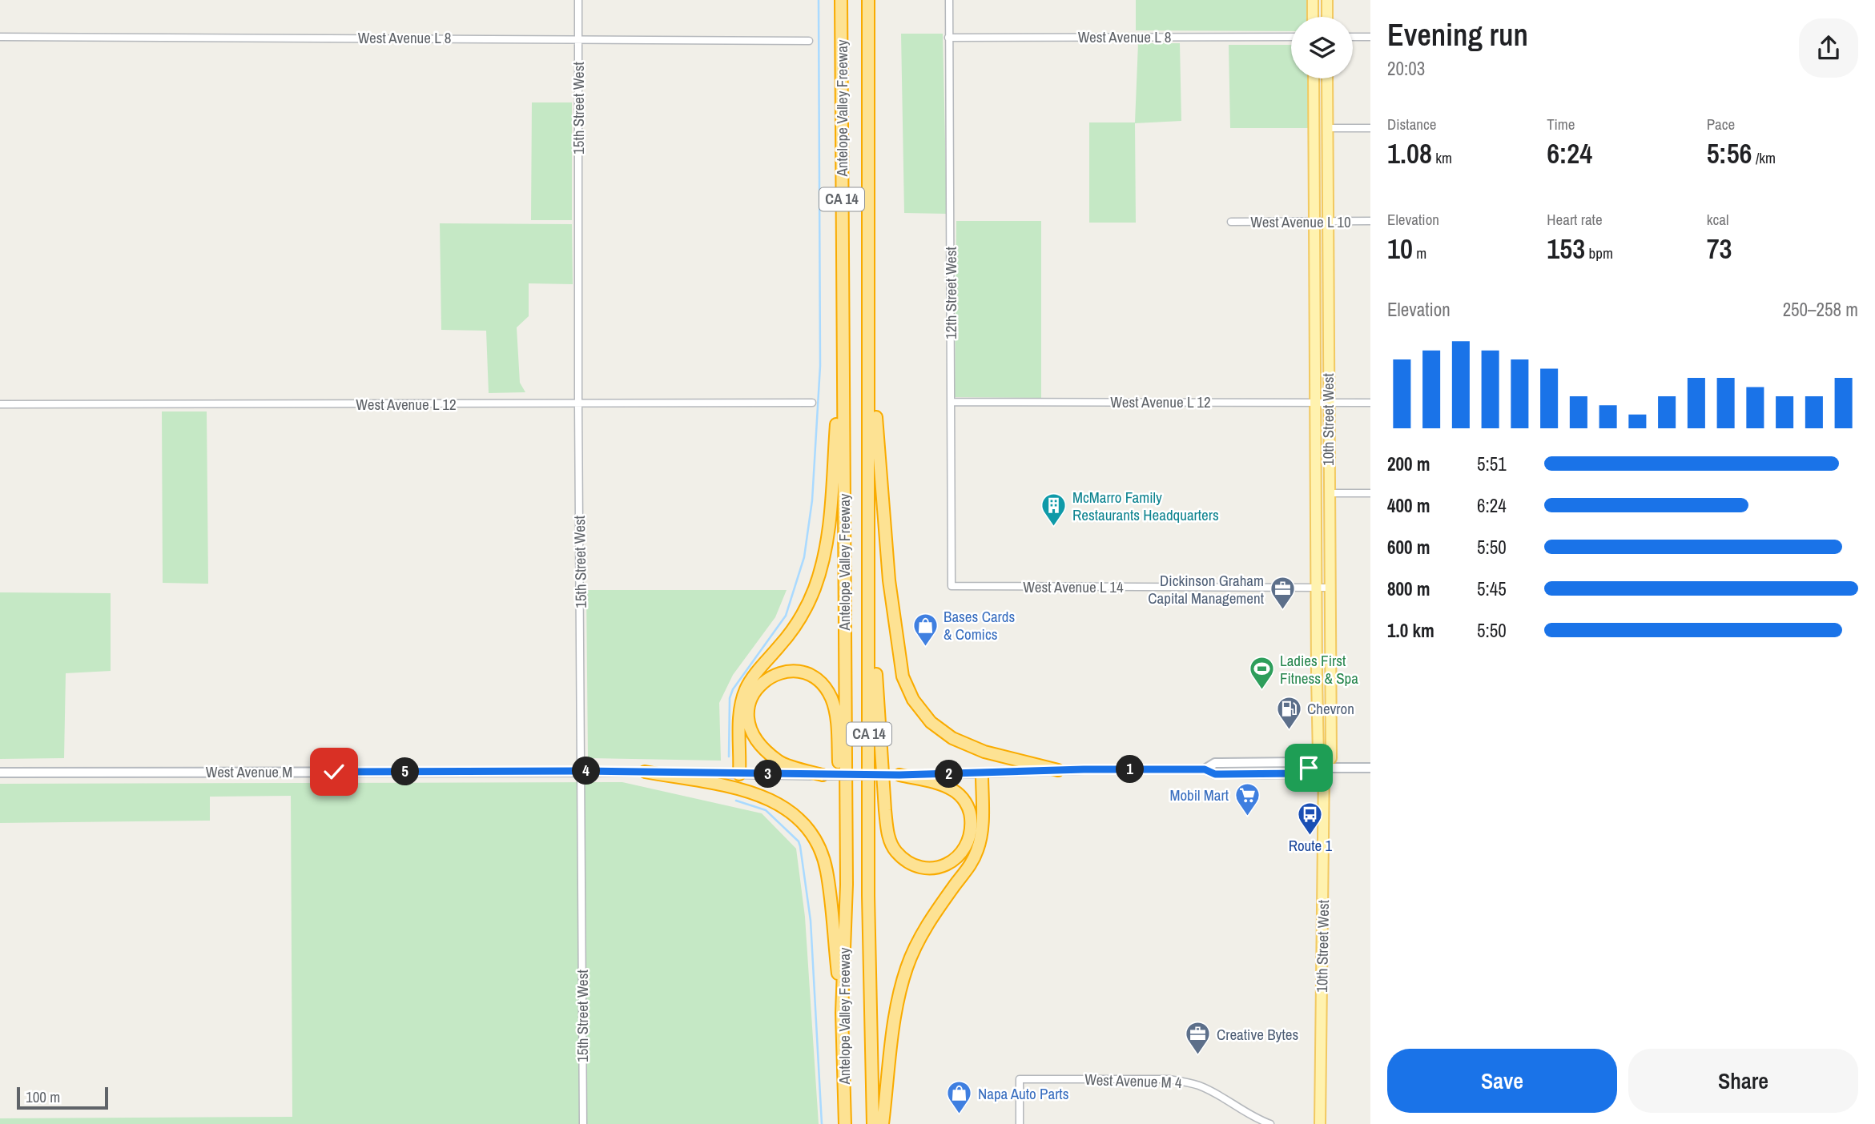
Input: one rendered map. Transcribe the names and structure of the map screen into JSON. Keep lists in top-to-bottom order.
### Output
{
  "streets": {
    "highway": ["Antelope Valley Freeway", "CA 14"],
    "main road": ["10th Street West", "West Avenue M"],
    "street": [
      "West Avenue L 8",
      "15th Street West",
      "West Avenue L 10",
      "12th Street West",
      "West Avenue L 12",
      "West Avenue L 14",
      "West Avenue M 4"
    ]
  },
  "crossings": [
    ["West Avenue L 8", "15th Street West"],
    ["West Avenue L 8", "12th Street West"],
    ["15th Street West", "West Avenue L 12"],
    ["15th Street West", "West Avenue M"],
    ["West Avenue L 10", "10th Street West"],
    ["12th Street West", "West Avenue L 12"],
    ["12th Street West", "West Avenue L 14"],
    ["West Avenue L 12", "10th Street West"],
    ["10th Street West", "West Avenue L 14"],
    ["10th Street West", "West Avenue M"]
  ],
  "places": {
    "building": ["McMarro Family Restaurants Headquarters"],
    "office": ["Dickinson Graham Capital Management", "Creative Bytes"],
    "shop": ["Bases Cards & Comics", "Napa Auto Parts"],
    "sports": ["Ladies First Fitness & Spa"],
    "fuel station": ["Chevron"],
    "supermarket": ["Mobil Mart"],
    "bus stop": ["Route 1"]
  },
  "scale_bar": "100 m",
  "page": {
    "heading": ["Evening run", "20:03"],
    "stats": [
      ["Distance", "1.08 km"],
      ["Time", "6:24"],
      ["Pace", "5:56 /km"],
      ["Elevation", "10 m"],
      ["Heart rate", "153 bpm"],
      ["kcal", "73"]
    ],
    "chart": ["Elevation", "250–258 m"],
    "list": [
      {
        "name": "200 m",
        "note": "5:51"
      },
      {
        "name": "400 m",
        "note": "6:24"
      },
      {
        "name": "600 m",
        "note": "5:50"
      },
      {
        "name": "800 m",
        "note": "5:45"
      },
      {
        "name": "1.0 km",
        "note": "5:50"
      }
    ],
    "pins": [
      "1",
      "4",
      "5",
      "2",
      "3"
    ],
    "buttons": ["Save", "Share"],
    "scale": "100 m"
  }
}
